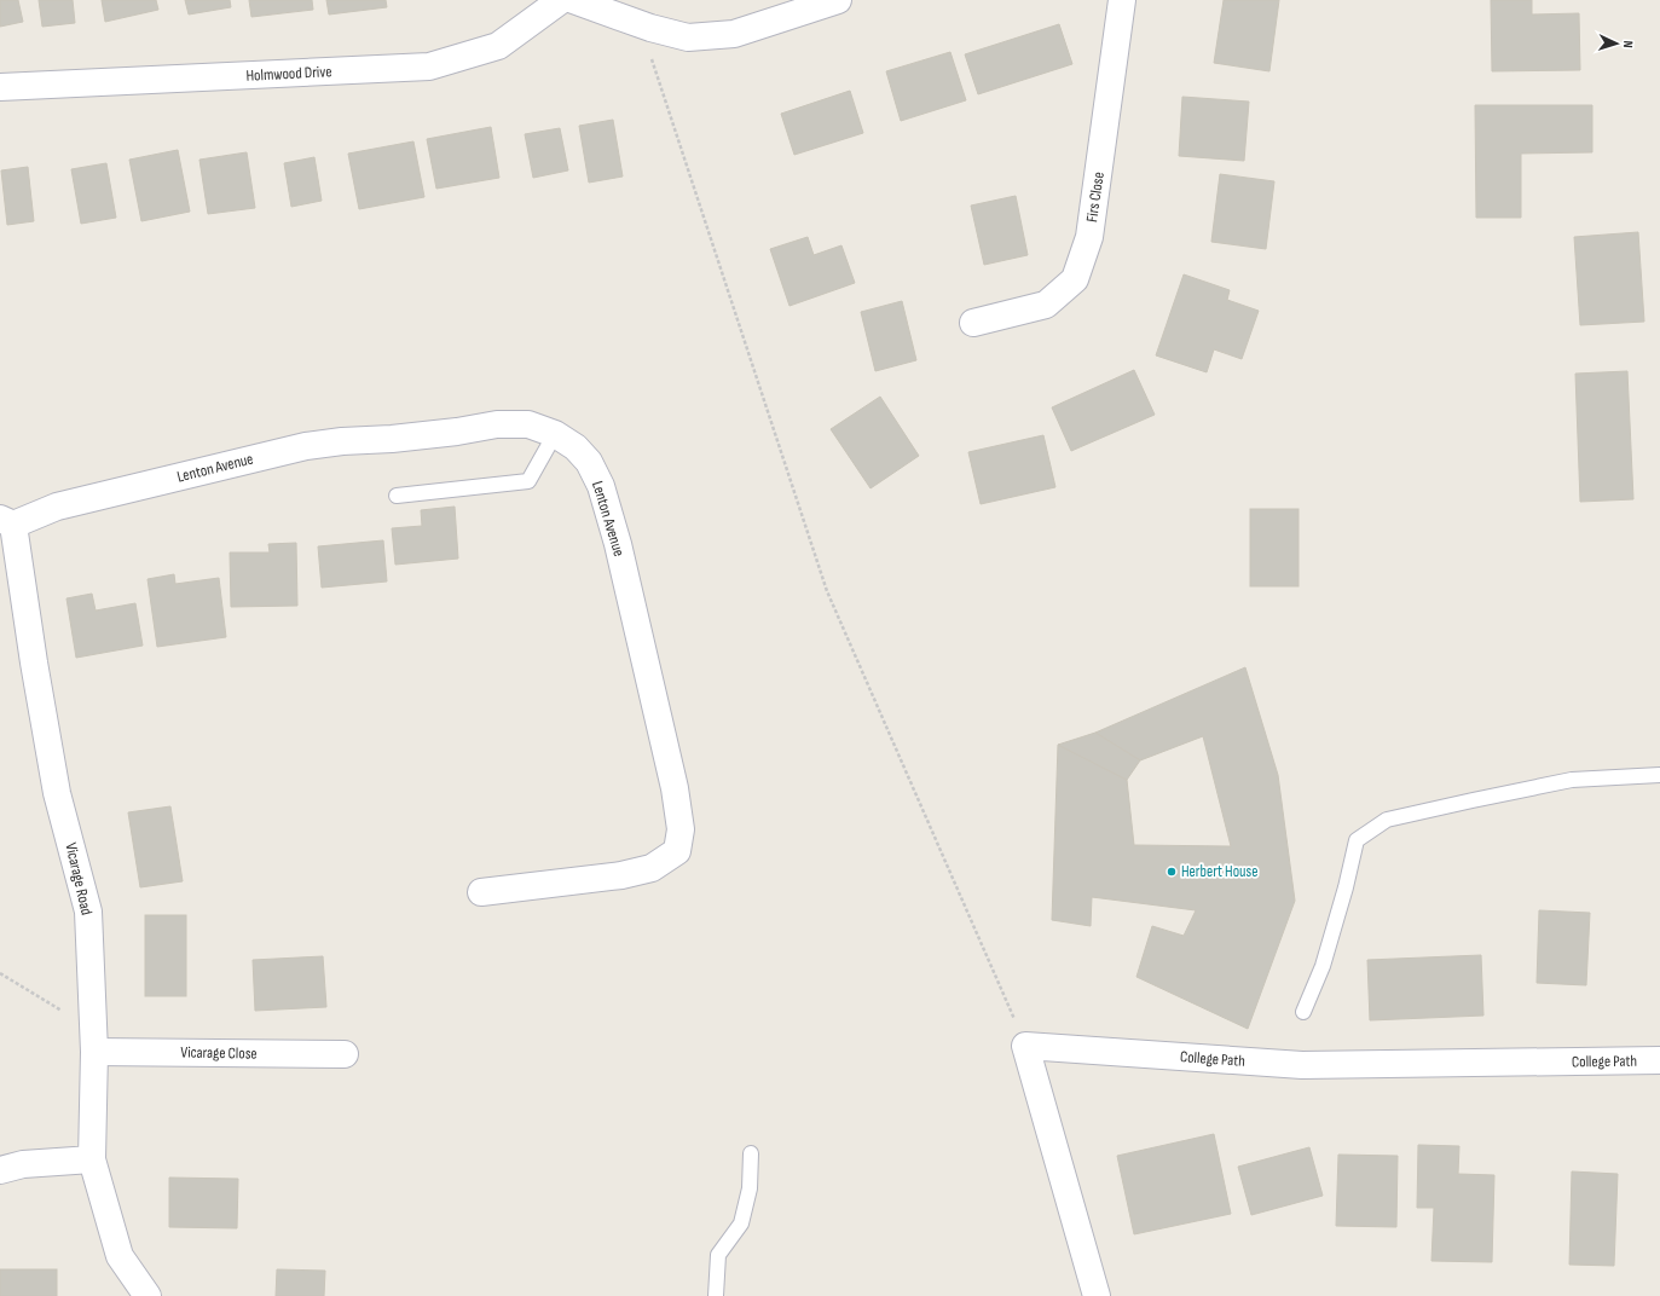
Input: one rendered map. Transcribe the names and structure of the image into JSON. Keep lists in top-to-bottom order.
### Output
{
  "streets": {
    "street": [
      "Holmwood Drive",
      "Firs Close",
      "Lenton Avenue",
      "Vicarage Road",
      "Vicarage Close",
      "College Path"
    ]
  },
  "crossings": [
    ["Lenton Avenue", "Vicarage Road"],
    ["Vicarage Road", "Vicarage Close"]
  ],
  "places": ["Herbert House"],
  "north": "right"
}
